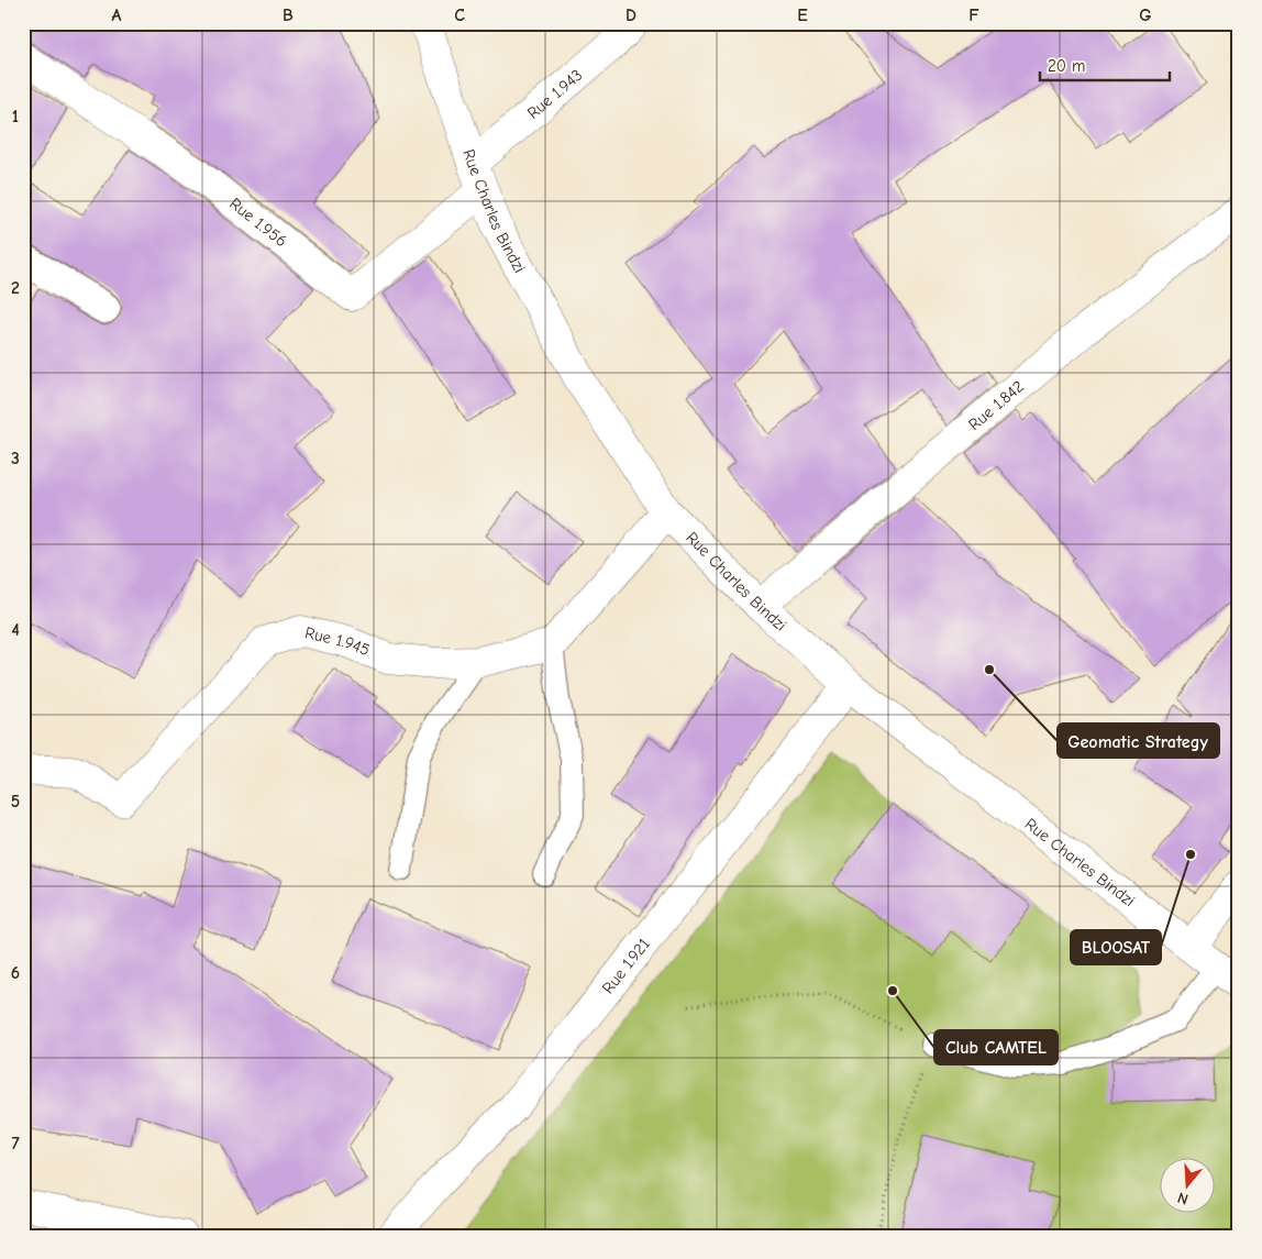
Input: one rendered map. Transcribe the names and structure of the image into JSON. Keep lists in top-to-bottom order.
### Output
{
  "streets": {
    "street": [
      "Rue 1.943",
      "Rue Charles Bindzi",
      "Rue 1.956",
      "Rue 1.842",
      "Rue 1.945",
      "Rue 1.921"
    ]
  },
  "crossings": [
    ["Rue 1.943", "Rue Charles Bindzi"],
    ["Rue 1.943", "Rue 1.956"],
    ["Rue Charles Bindzi", "Rue 1.956"],
    ["Rue Charles Bindzi", "Rue 1.842"],
    ["Rue Charles Bindzi", "Rue 1.921"]
  ],
  "places": ["Geomatic Strategy", "BLOOSAT", "Club CAMTEL"],
  "scale_bar": "20 m",
  "north": "bottom",
  "grid": {
    "columns": [
      "A",
      "B",
      "C",
      "D",
      "E",
      "F",
      "G"
    ],
    "rows": [
      "1",
      "2",
      "3",
      "4",
      "5",
      "6",
      "7"
    ]
  }
}
